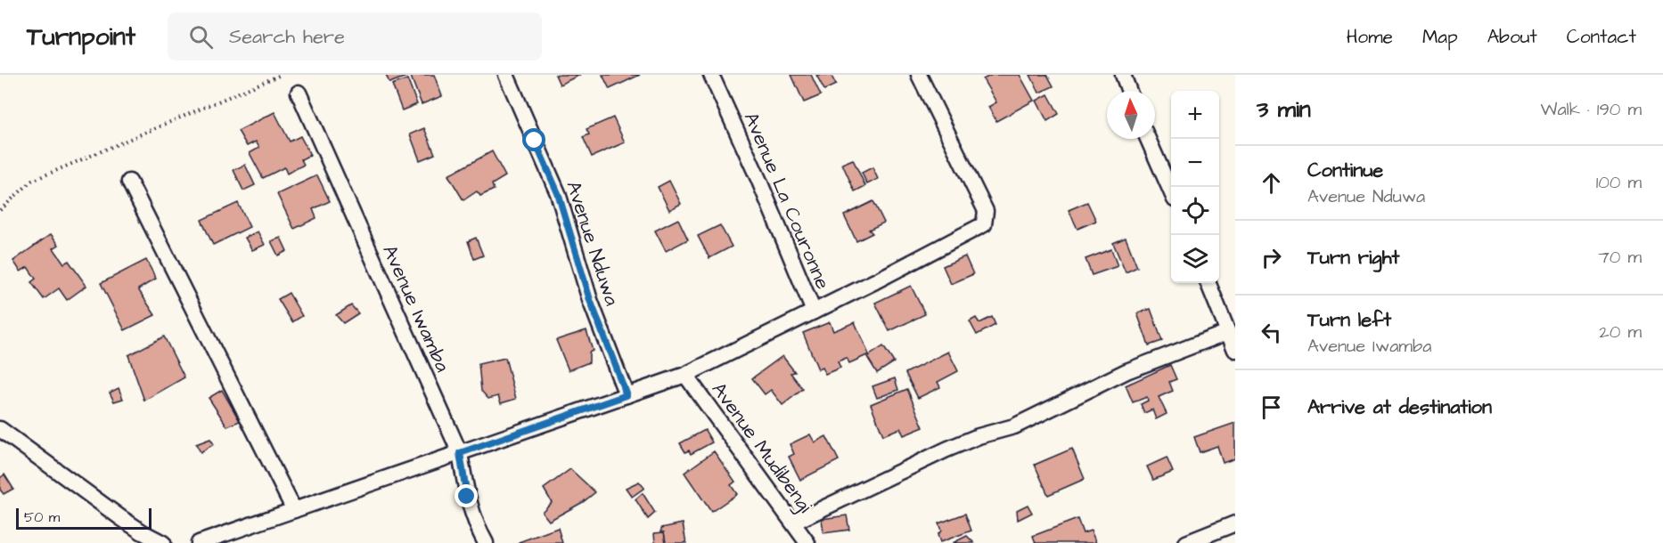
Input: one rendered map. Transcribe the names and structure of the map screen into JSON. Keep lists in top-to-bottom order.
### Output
{
  "streets": {
    "street": [
      "Avenue La Couronne",
      "Avenue Nduwa",
      "Avenue Iwamba",
      "Avenue Mudibengi"
    ]
  },
  "scale_bar": "50 m",
  "north": "top",
  "page": {
    "header": "Turnpoint",
    "search": "Search here",
    "nav": [
      "Home",
      "Map",
      "About",
      "Contact"
    ],
    "heading": ["3 min", "Walk · 190 m"],
    "map_buttons": ["+", "−"],
    "list": [
      ["Continue", "Avenue Nduwa", "100 m"],
      ["Turn right", "70 m"],
      ["Turn left", "Avenue Iwamba", "20 m"],
      "Arrive at destination"
    ],
    "scale": "50 m"
  }
}
